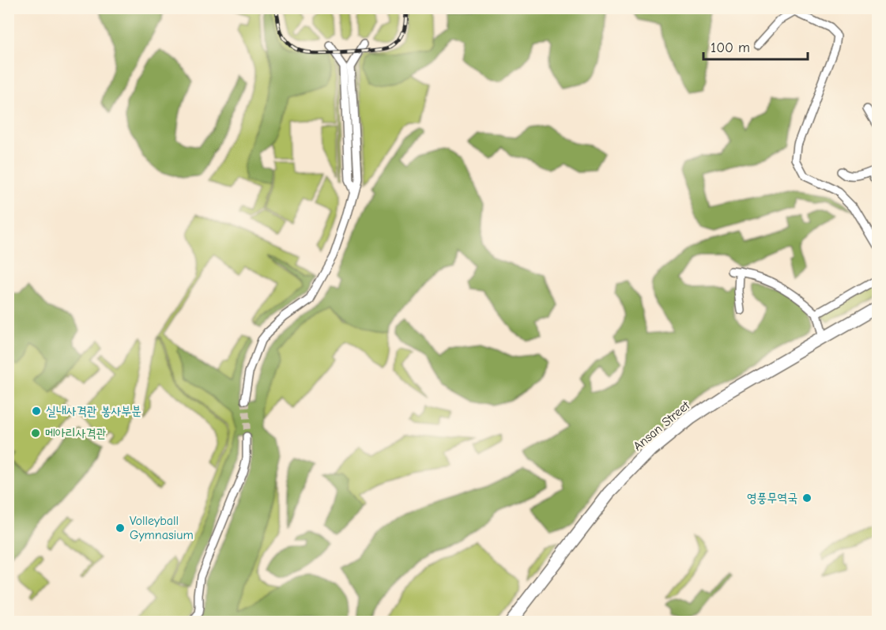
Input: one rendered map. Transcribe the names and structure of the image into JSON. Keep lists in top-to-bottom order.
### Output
{
  "streets": {
    "main road": ["Ansan Street"]
  },
  "places": [
    "실내사격관 봉사부분",
    "메아리사격관",
    "영풍무역국",
    "Volleyball Gymnasium"
  ],
  "scale_bar": "100 m"
}
